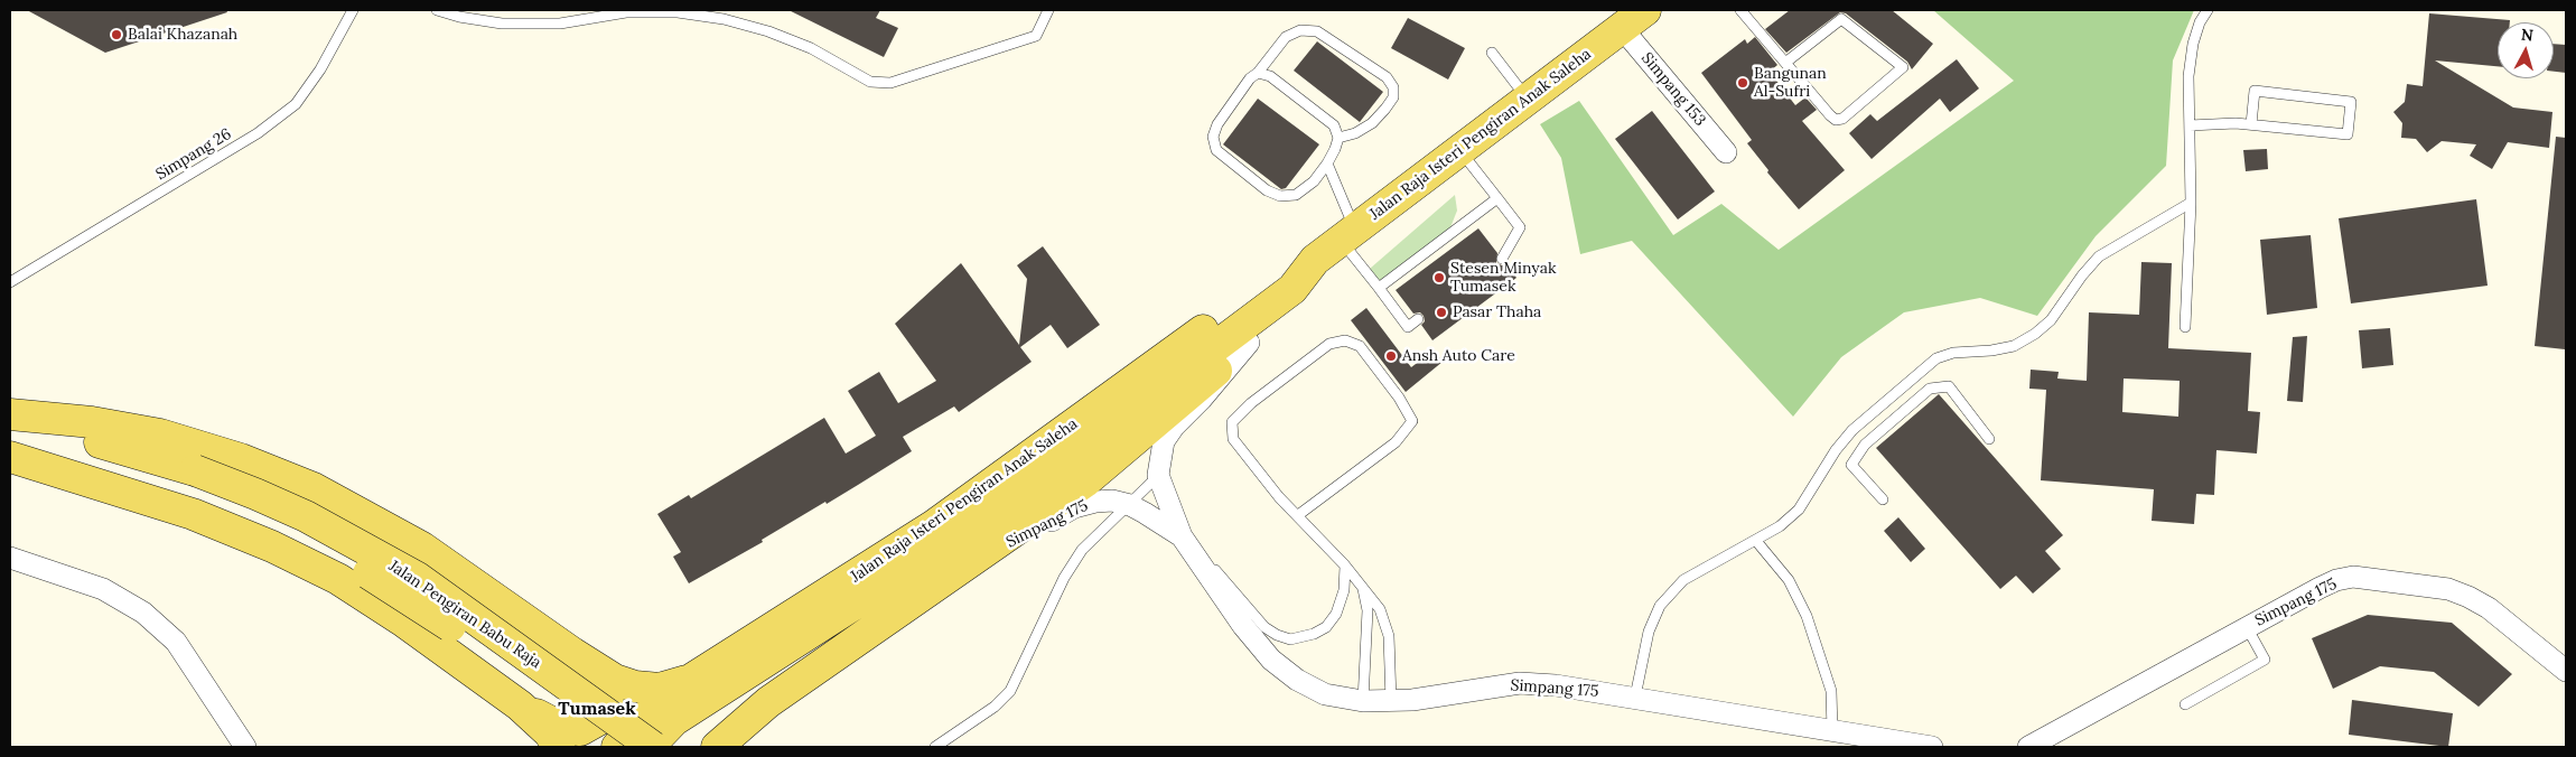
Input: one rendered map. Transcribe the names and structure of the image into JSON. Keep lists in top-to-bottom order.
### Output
{
  "streets": {
    "main road": ["Jalan Raja Isteri Pengiran Anak Saleha", "Jalan Pengiran Babu Raja"],
    "street": ["Simpang 153", "Simpang 175"],
    "lane": ["Simpang 26"]
  },
  "crossings": [
    ["Simpang 153", "Jalan Raja Isteri Pengiran Anak Saleha"],
    ["Jalan Raja Isteri Pengiran Anak Saleha", "Jalan Pengiran Babu Raja"]
  ],
  "districts": ["Tumasek"],
  "places": [
    "Balai Khazanah",
    "Bangunan Al-Sufri",
    "Stesen Minyak Tumasek",
    "Pasar Thaha",
    "Ansh Auto Care"
  ],
  "north": "top"
}
